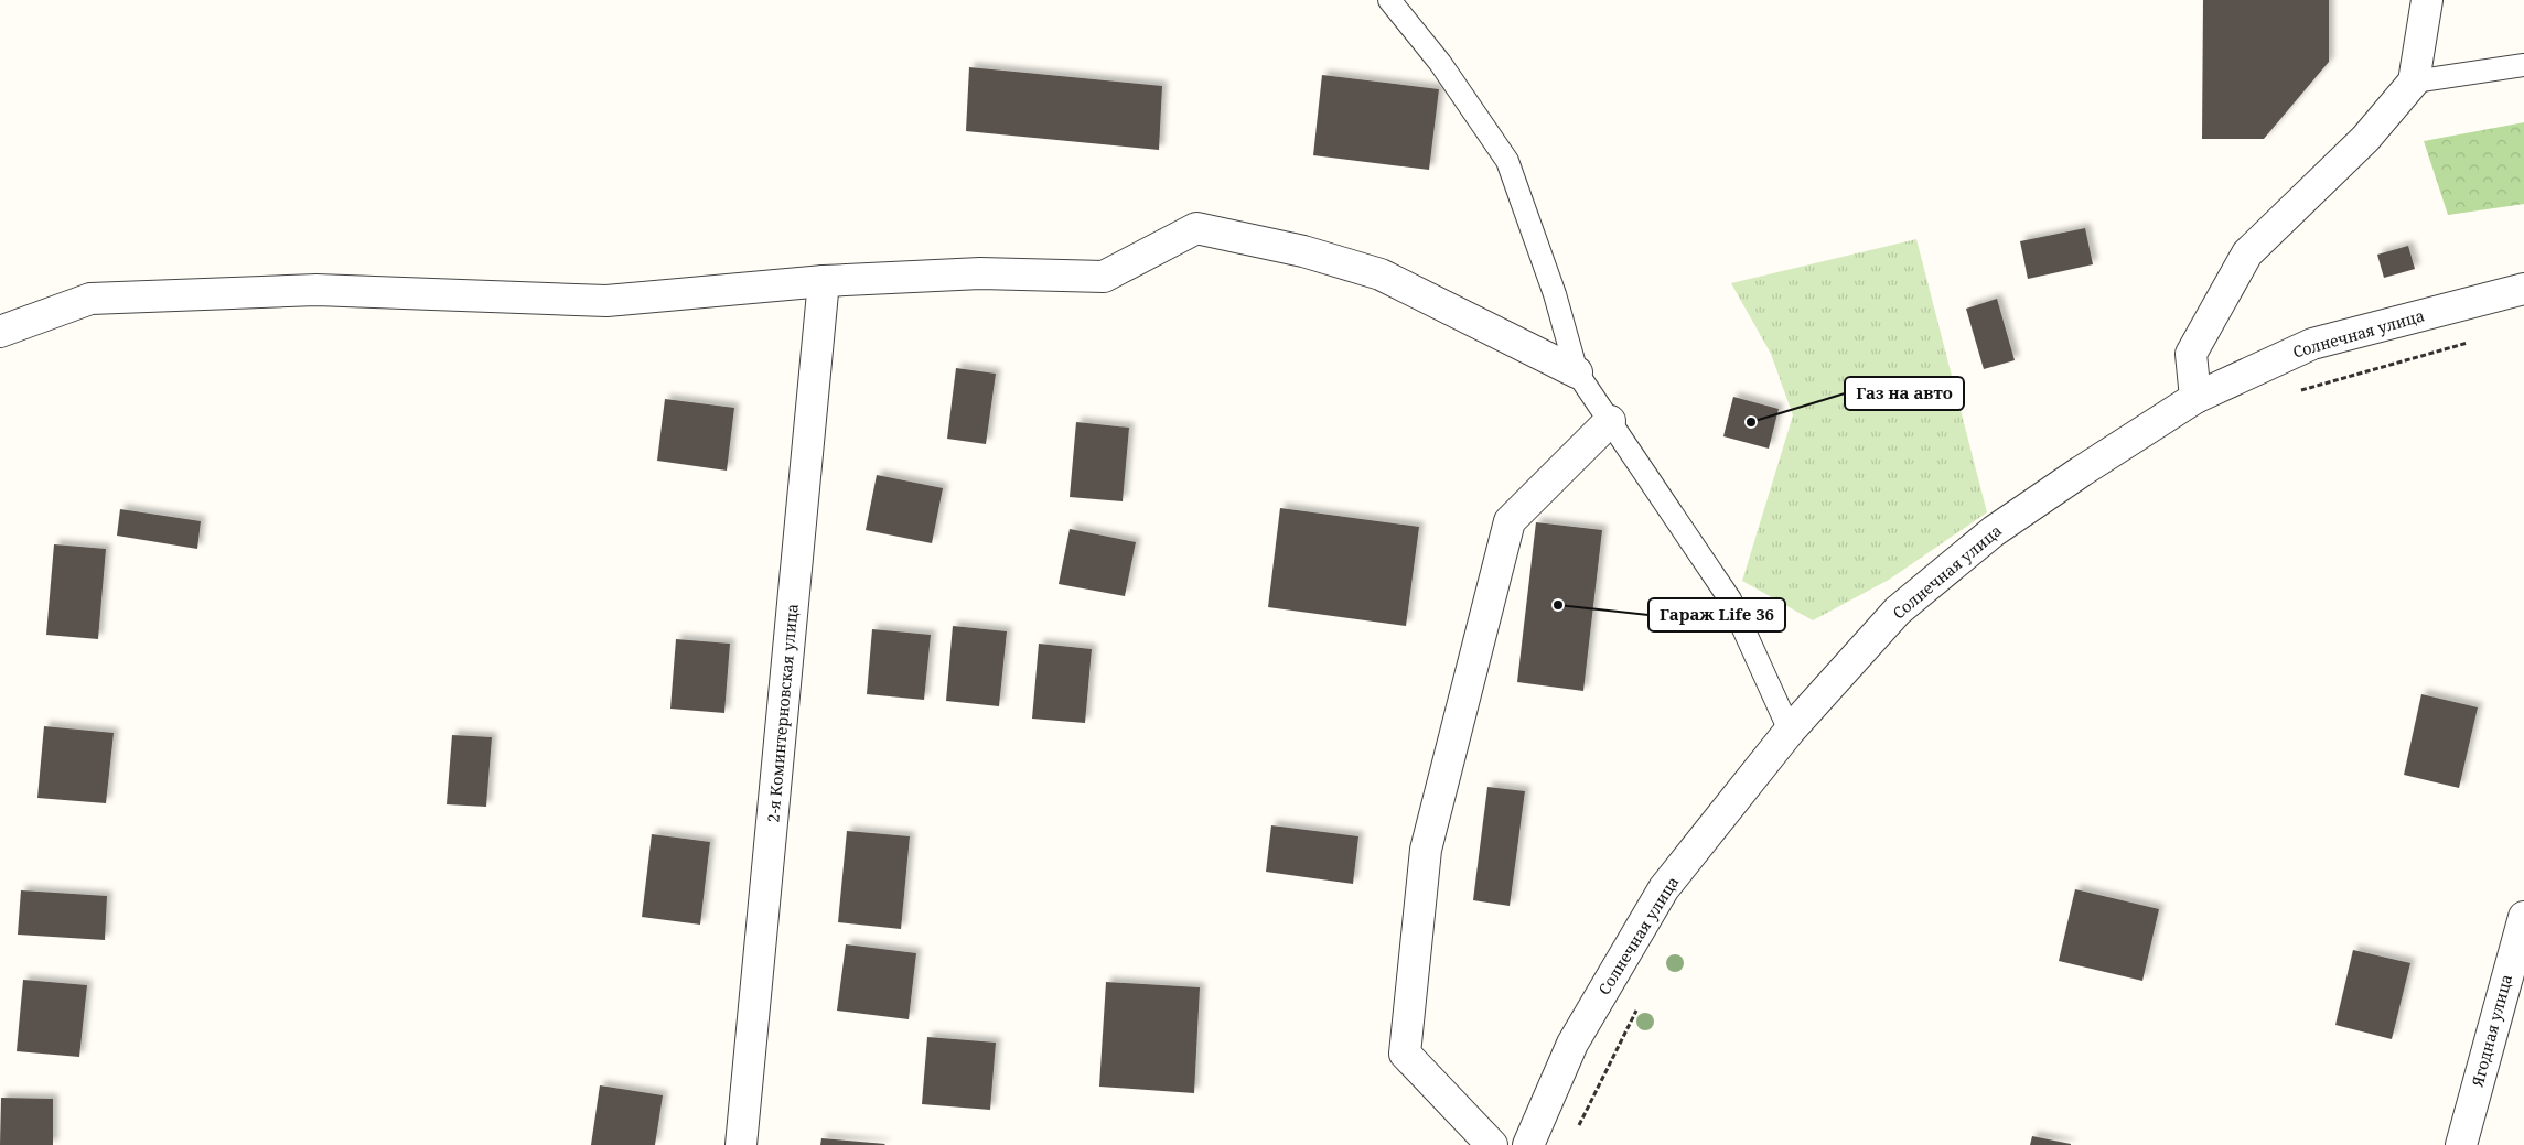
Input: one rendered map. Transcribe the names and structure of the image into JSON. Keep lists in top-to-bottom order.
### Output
{
  "streets": {
    "street": ["Солнечная улица", "2-я Коминтерновская улица", "Ягодная улица"]
  },
  "places": ["Газ на авто", "Гараж Life 36"]
}
